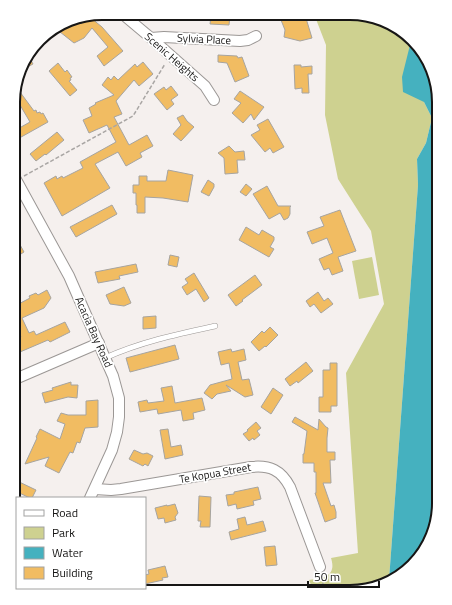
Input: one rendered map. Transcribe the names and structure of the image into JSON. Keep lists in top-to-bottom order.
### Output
{
  "streets": {
    "street": [
      "Sylvia Place",
      "Scenic Heights",
      "Acacia Bay Road",
      "Te Kopua Street"
    ]
  },
  "crossings": [
    ["Sylvia Place", "Scenic Heights"],
    ["Acacia Bay Road", "Te Kopua Street"]
  ],
  "legend": [
    "Road",
    "Park",
    "Water",
    "Building"
  ],
  "scale_bar": "50 m"
}
